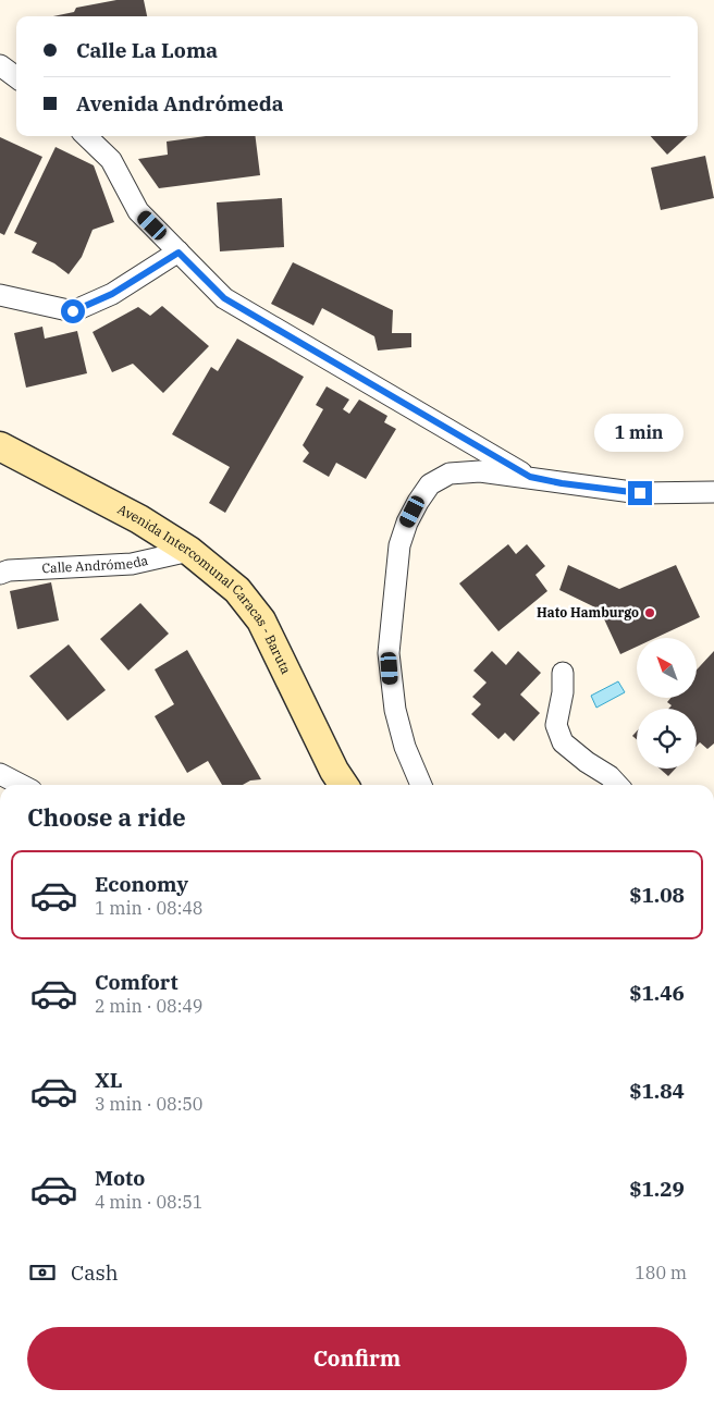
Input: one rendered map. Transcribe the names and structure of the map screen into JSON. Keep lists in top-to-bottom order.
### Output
{
  "streets": {
    "street": ["Calle Andrómeda", "Avenida Intercomunal Caracas - Baruta"]
  },
  "crossings": [
    ["Calle Andrómeda", "Avenida Intercomunal Caracas - Baruta"]
  ],
  "places": ["Hato Hamburgo"],
  "north": "top left",
  "page": {
    "banner": ["Calle La Loma", "Avenida Andrómeda"],
    "bubble": "1 min",
    "heading": "Choose a ride",
    "list": [
      {
        "name": "Economy",
        "note": "1 min · 08:48",
        "value": "$1.08"
      },
      {
        "name": "Comfort",
        "note": "2 min · 08:49",
        "value": "$1.46"
      },
      {
        "name": "XL",
        "note": "3 min · 08:50",
        "value": "$1.84"
      },
      {
        "name": "Moto",
        "note": "4 min · 08:51",
        "value": "$1.29"
      }
    ],
    "pay": ["Cash", "180 m"],
    "buttons": "Confirm"
  }
}
